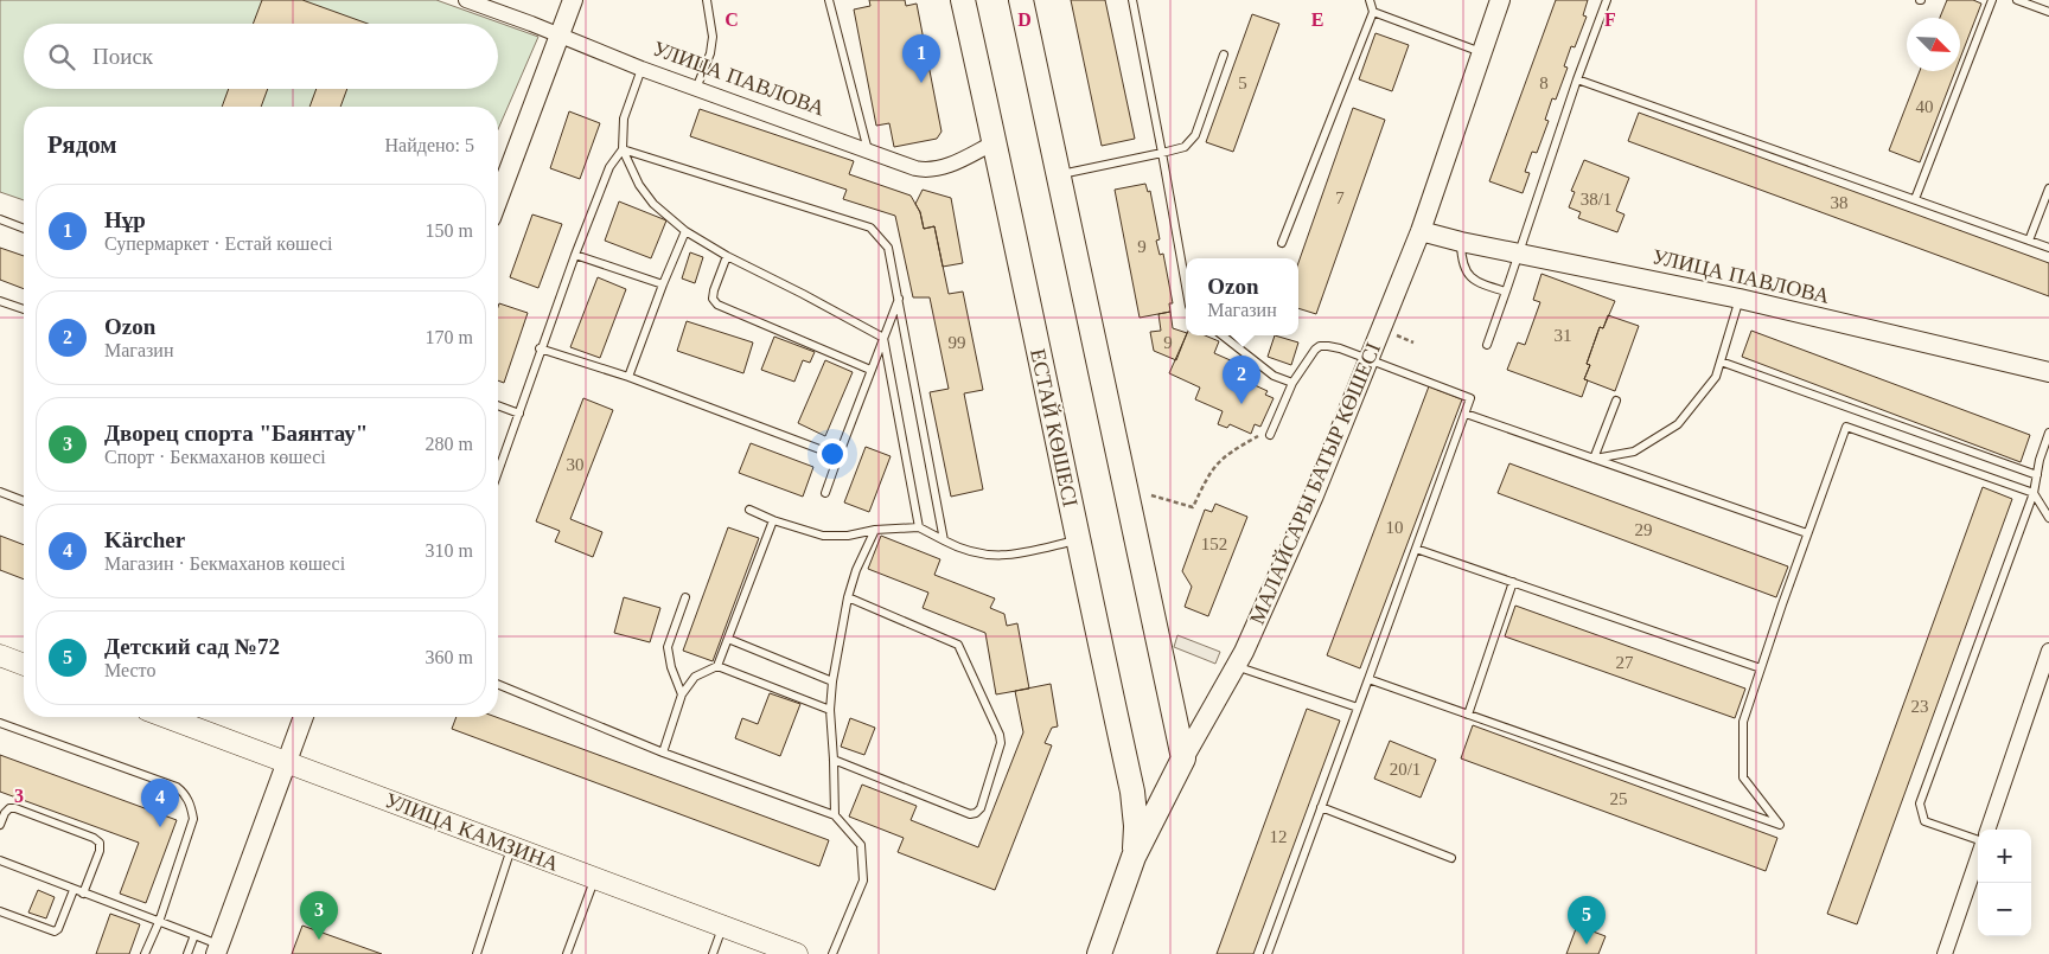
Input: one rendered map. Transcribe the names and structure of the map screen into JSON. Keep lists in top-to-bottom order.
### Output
{
  "streets": {
    "main road": ["ЕСТАЙ КӨШЕСІ", "МАЛАЙСАРЫ БАТЫР КӨШЕСІ", "УЛИЦА КАМЗИНА"],
    "street": ["УЛИЦА ПАВЛОВА"]
  },
  "crossings": [
    ["УЛИЦА ПАВЛОВА", "ЕСТАЙ КӨШЕСІ"],
    ["УЛИЦА ПАВЛОВА", "МАЛАЙСАРЫ БАТЫР КӨШЕСІ"],
    ["ЕСТАЙ КӨШЕСІ", "МАЛАЙСАРЫ БАТЫР КӨШЕСІ"]
  ],
  "house_numbers": [
    "5",
    "8",
    "40",
    "7",
    "38/1",
    "38",
    "9",
    "31",
    "99",
    "9",
    "30",
    "10",
    "29",
    "152",
    "27",
    "23",
    "20/1",
    "25",
    "12"
  ],
  "north": "bottom right",
  "page": {
    "search": "Поиск",
    "pins": [
      "1",
      "2",
      "4",
      "3",
      "5"
    ],
    "heading": ["Рядом", "Найдено: 5"],
    "list": [
      {
        "mark": "1",
        "name": "Нұр",
        "note": "Супермаркет · Естай көшесі",
        "value": "150 m"
      },
      {
        "mark": "2",
        "name": "Ozon",
        "note": "Магазин",
        "value": "170 m"
      },
      {
        "mark": "3",
        "name": "Дворец спорта \"Баянтау\"",
        "note": "Спорт · Бекмаханов көшесі",
        "value": "280 m"
      },
      {
        "mark": "4",
        "name": "Kärcher",
        "note": "Магазин · Бекмаханов көшесі",
        "value": "310 m"
      },
      {
        "mark": "5",
        "name": "Детский сад №72",
        "note": "Место",
        "value": "360 m"
      }
    ],
    "popup": ["Ozon", "Магазин"],
    "map_buttons": ["+", "−"]
  },
  "grid": {
    "columns": [
      "C",
      "D",
      "E",
      "F"
    ],
    "rows": ["3"]
  }
}
